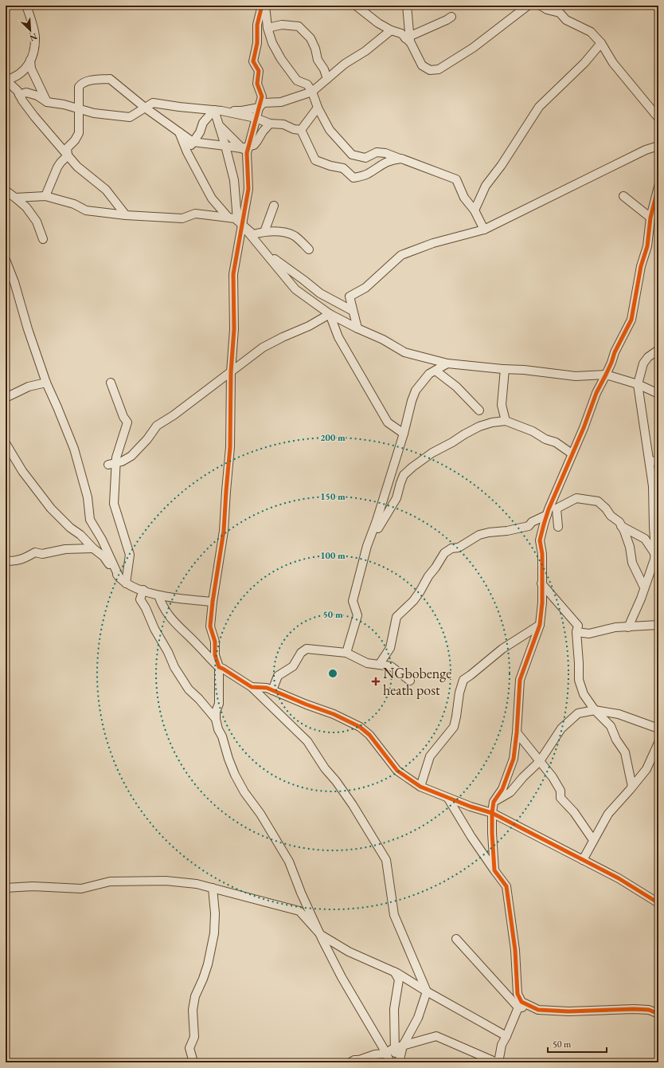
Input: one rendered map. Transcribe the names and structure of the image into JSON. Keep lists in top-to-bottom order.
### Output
{
  "places": {
    "health": ["NGbobenge heath post"]
  },
  "scale_bar": "50 m",
  "north": "bottom right",
  "rings": [
    "200 m",
    "150 m",
    "100 m",
    "50 m"
  ]
}
